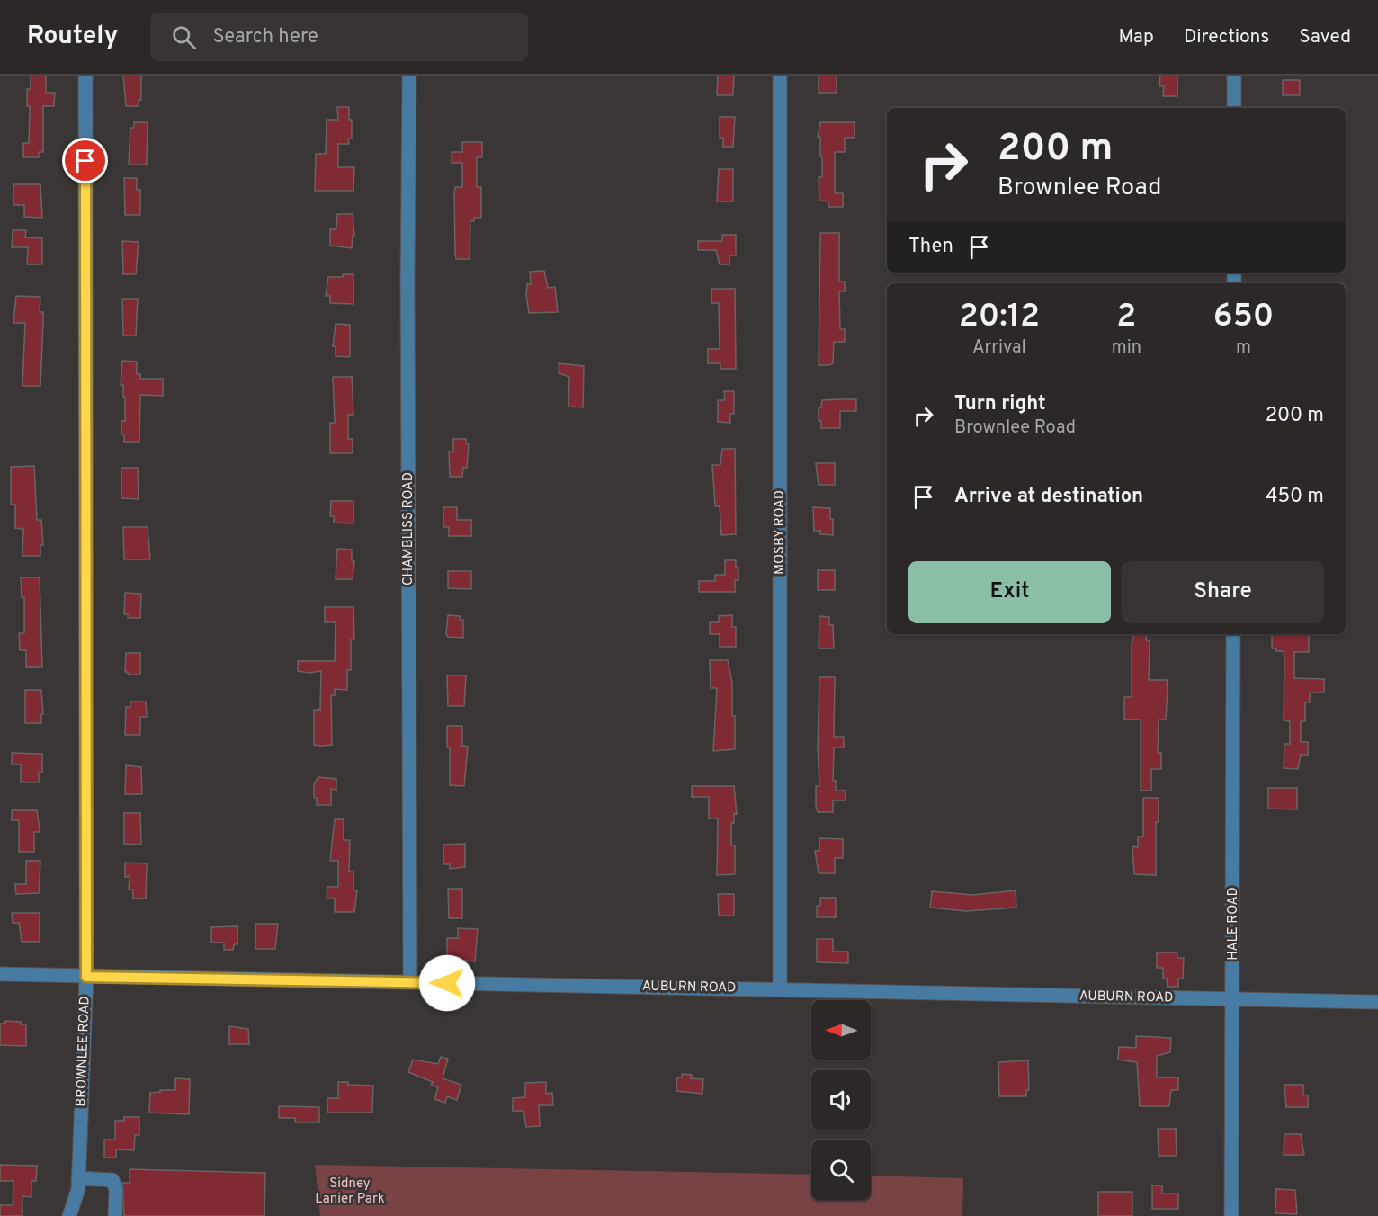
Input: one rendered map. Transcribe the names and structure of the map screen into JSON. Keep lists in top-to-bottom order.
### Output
{
  "streets": {
    "street": [
      "CHAMBLISS ROAD",
      "MOSBY ROAD",
      "HALE ROAD",
      "AUBURN ROAD",
      "BROWNLEE ROAD"
    ]
  },
  "crossings": [
    ["CHAMBLISS ROAD", "AUBURN ROAD"],
    ["MOSBY ROAD", "AUBURN ROAD"],
    ["HALE ROAD", "AUBURN ROAD"],
    ["AUBURN ROAD", "BROWNLEE ROAD"]
  ],
  "parks": ["Sidney Lanier Park"],
  "north": "left",
  "page": {
    "header": "Routely",
    "search": "Search here",
    "nav": ["Map", "Directions", "Saved"],
    "turn": ["200 m", "Brownlee Road"],
    "then": "Then",
    "eta": [
      "20:12",
      "Arrival",
      "2",
      "min",
      "650",
      "m"
    ],
    "list": [
      {
        "name": "Turn right",
        "note": "Brownlee Road",
        "value": "200 m"
      },
      {
        "name": "Arrive at destination",
        "value": "450 m"
      }
    ],
    "buttons": ["Exit", "Share"]
  }
}
